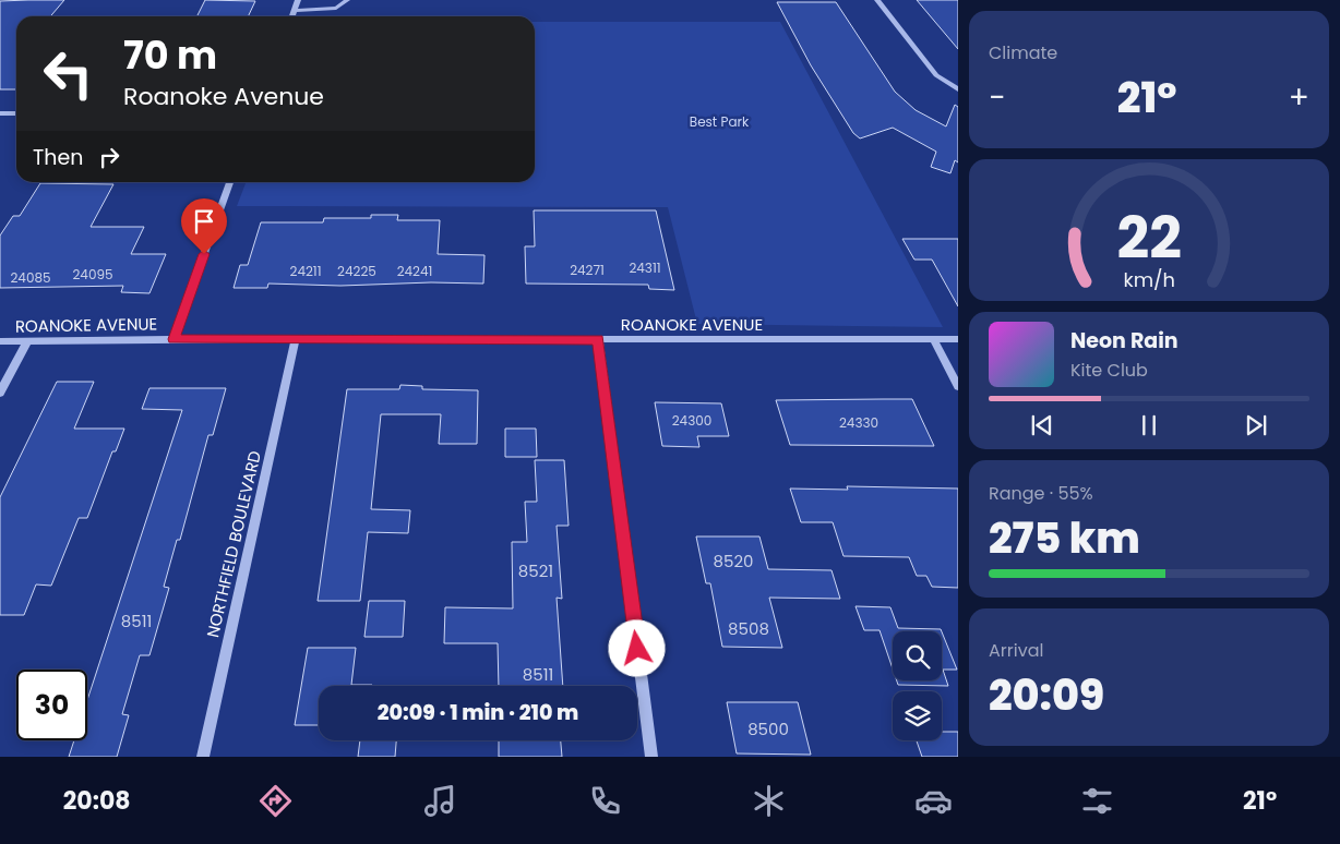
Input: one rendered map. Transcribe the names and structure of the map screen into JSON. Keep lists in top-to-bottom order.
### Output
{
  "streets": {
    "street": ["ROANOKE AVENUE", "NORTHFIELD BOULEVARD"]
  },
  "crossings": [
    ["ROANOKE AVENUE", "NORTHFIELD BOULEVARD"]
  ],
  "parks": ["Best Park"],
  "house_numbers": [
    "24311",
    "24271",
    "24211",
    "24225",
    "24241",
    "24095",
    "24085",
    "24300",
    "24330",
    "8520",
    "8521",
    "8511",
    "8508",
    "8511",
    "8500"
  ],
  "page": {
    "tile": [
      "Climate",
      ["Range · 55%", "275 km"],
      ["Arrival", "20:09"]
    ],
    "turn": ["70 m", "Roanoke Avenue"],
    "heat": ["−", "21°", "+"],
    "then": "Then",
    "song": ["Neon Rain", "Kite Club"],
    "limit": "30",
    "trip": "20:09 · 1 min · 210 m",
    "tabs": ["20:08", "21°"],
    "gauge": ["22", "km/h"]
  }
}
